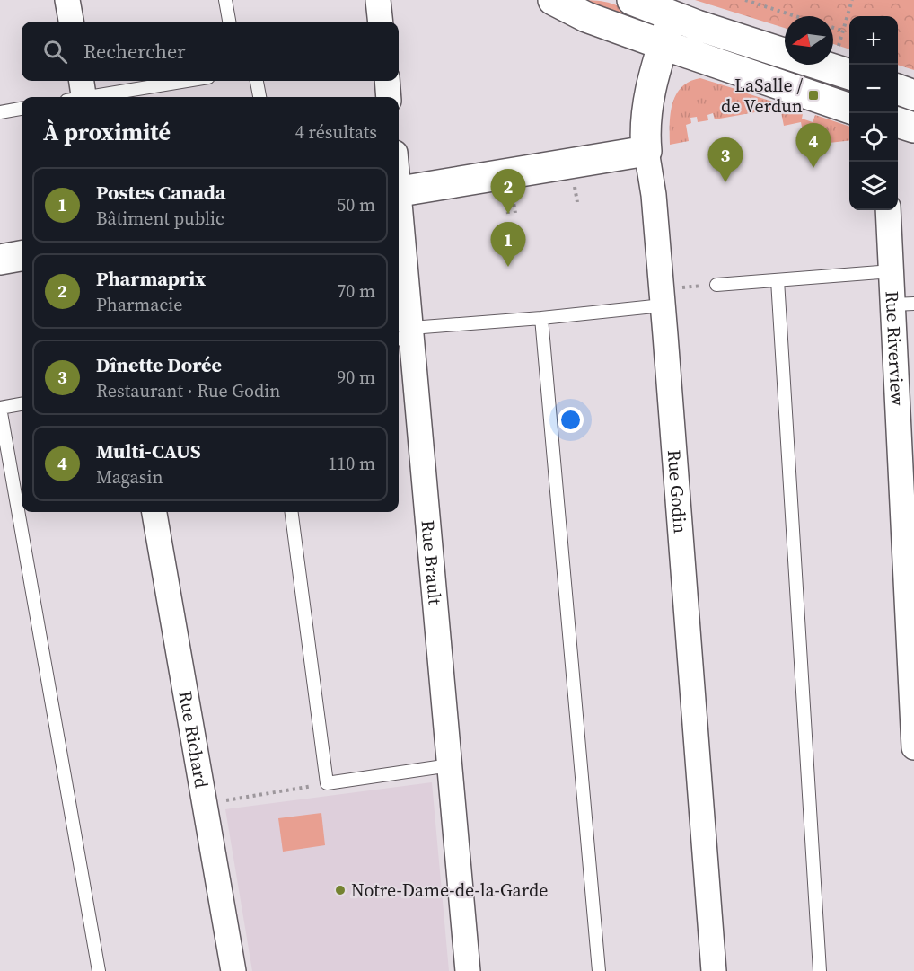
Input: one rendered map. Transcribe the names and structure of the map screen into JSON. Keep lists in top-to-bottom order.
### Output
{
  "streets": {
    "main road": ["Rue Godin"],
    "street": ["Rue Riverview", "Rue Brault", "Rue Richard"]
  },
  "places": {
    "transit": ["LaSalle / de Verdun"],
    "other": ["Notre-Dame-de-la-Garde"]
  },
  "north": "left",
  "page": {
    "map_buttons": ["+", "−"],
    "search": "Rechercher",
    "heading": ["À proximité", "4 résultats"],
    "pins": [
      "4",
      "3",
      "2",
      "1"
    ],
    "list": [
      {
        "mark": "1",
        "name": "Postes Canada",
        "note": "Bâtiment public",
        "value": "50 m"
      },
      {
        "mark": "2",
        "name": "Pharmaprix",
        "note": "Pharmacie",
        "value": "70 m"
      },
      {
        "mark": "3",
        "name": "Dînette Dorée",
        "note": "Restaurant · Rue Godin",
        "value": "90 m"
      },
      {
        "mark": "4",
        "name": "Multi-CAUS",
        "note": "Magasin",
        "value": "110 m"
      }
    ]
  }
}
